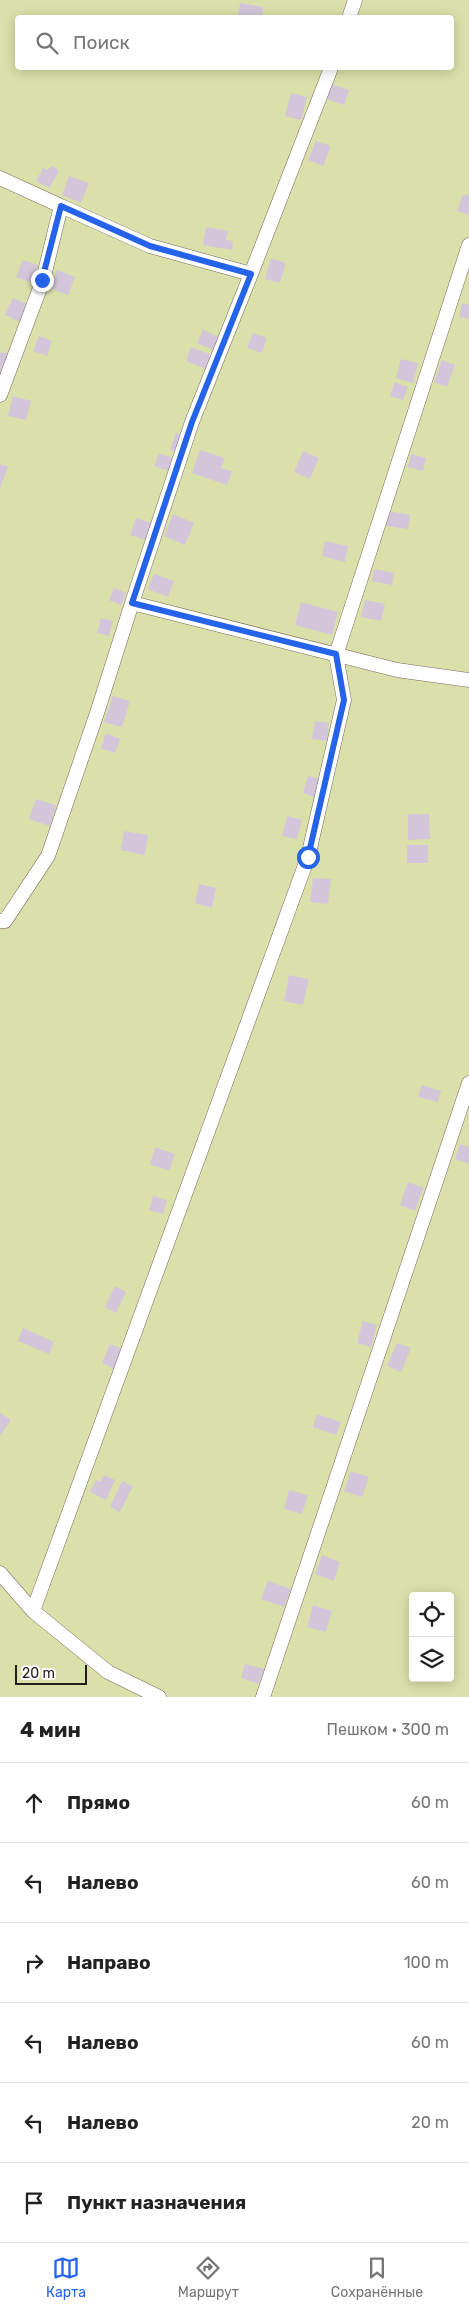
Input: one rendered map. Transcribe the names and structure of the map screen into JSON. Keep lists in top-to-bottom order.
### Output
{
  "scale_bar": "20 m",
  "page": {
    "search": "Поиск",
    "scale": "20 m",
    "heading": ["4 мин", "Пешком · 300 m"],
    "list": [
      ["Прямо", "60 m"],
      ["Налево", "60 m"],
      ["Направо", "100 m"],
      ["Налево", "60 m"],
      ["Налево", "20 m"],
      "Пункт назначения"
    ],
    "nav": ["Карта", "Маршрут", "Сохранённые"]
  }
}
